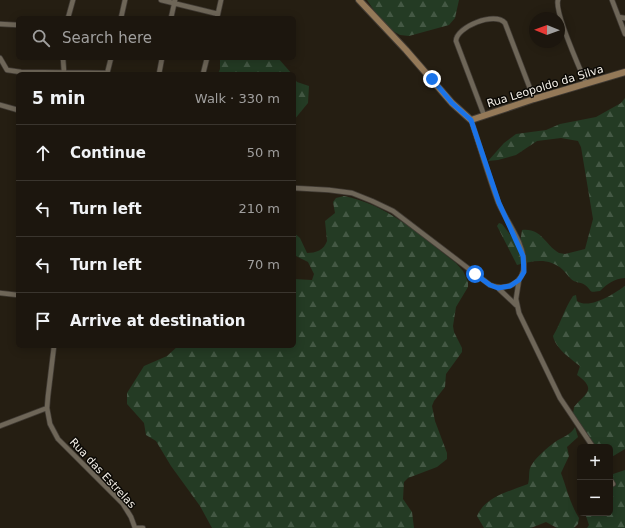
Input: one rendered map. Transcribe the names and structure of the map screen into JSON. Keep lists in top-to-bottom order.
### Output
{
  "streets": {
    "street": ["Rua Leopoldo da Silva", "Rua das Estrelas"]
  },
  "north": "left",
  "page": {
    "search": "Search here",
    "heading": ["5 min", "Walk · 330 m"],
    "list": [
      ["Continue", "50 m"],
      ["Turn left", "210 m"],
      ["Turn left", "70 m"],
      "Arrive at destination"
    ],
    "map_buttons": ["+", "−"]
  }
}
